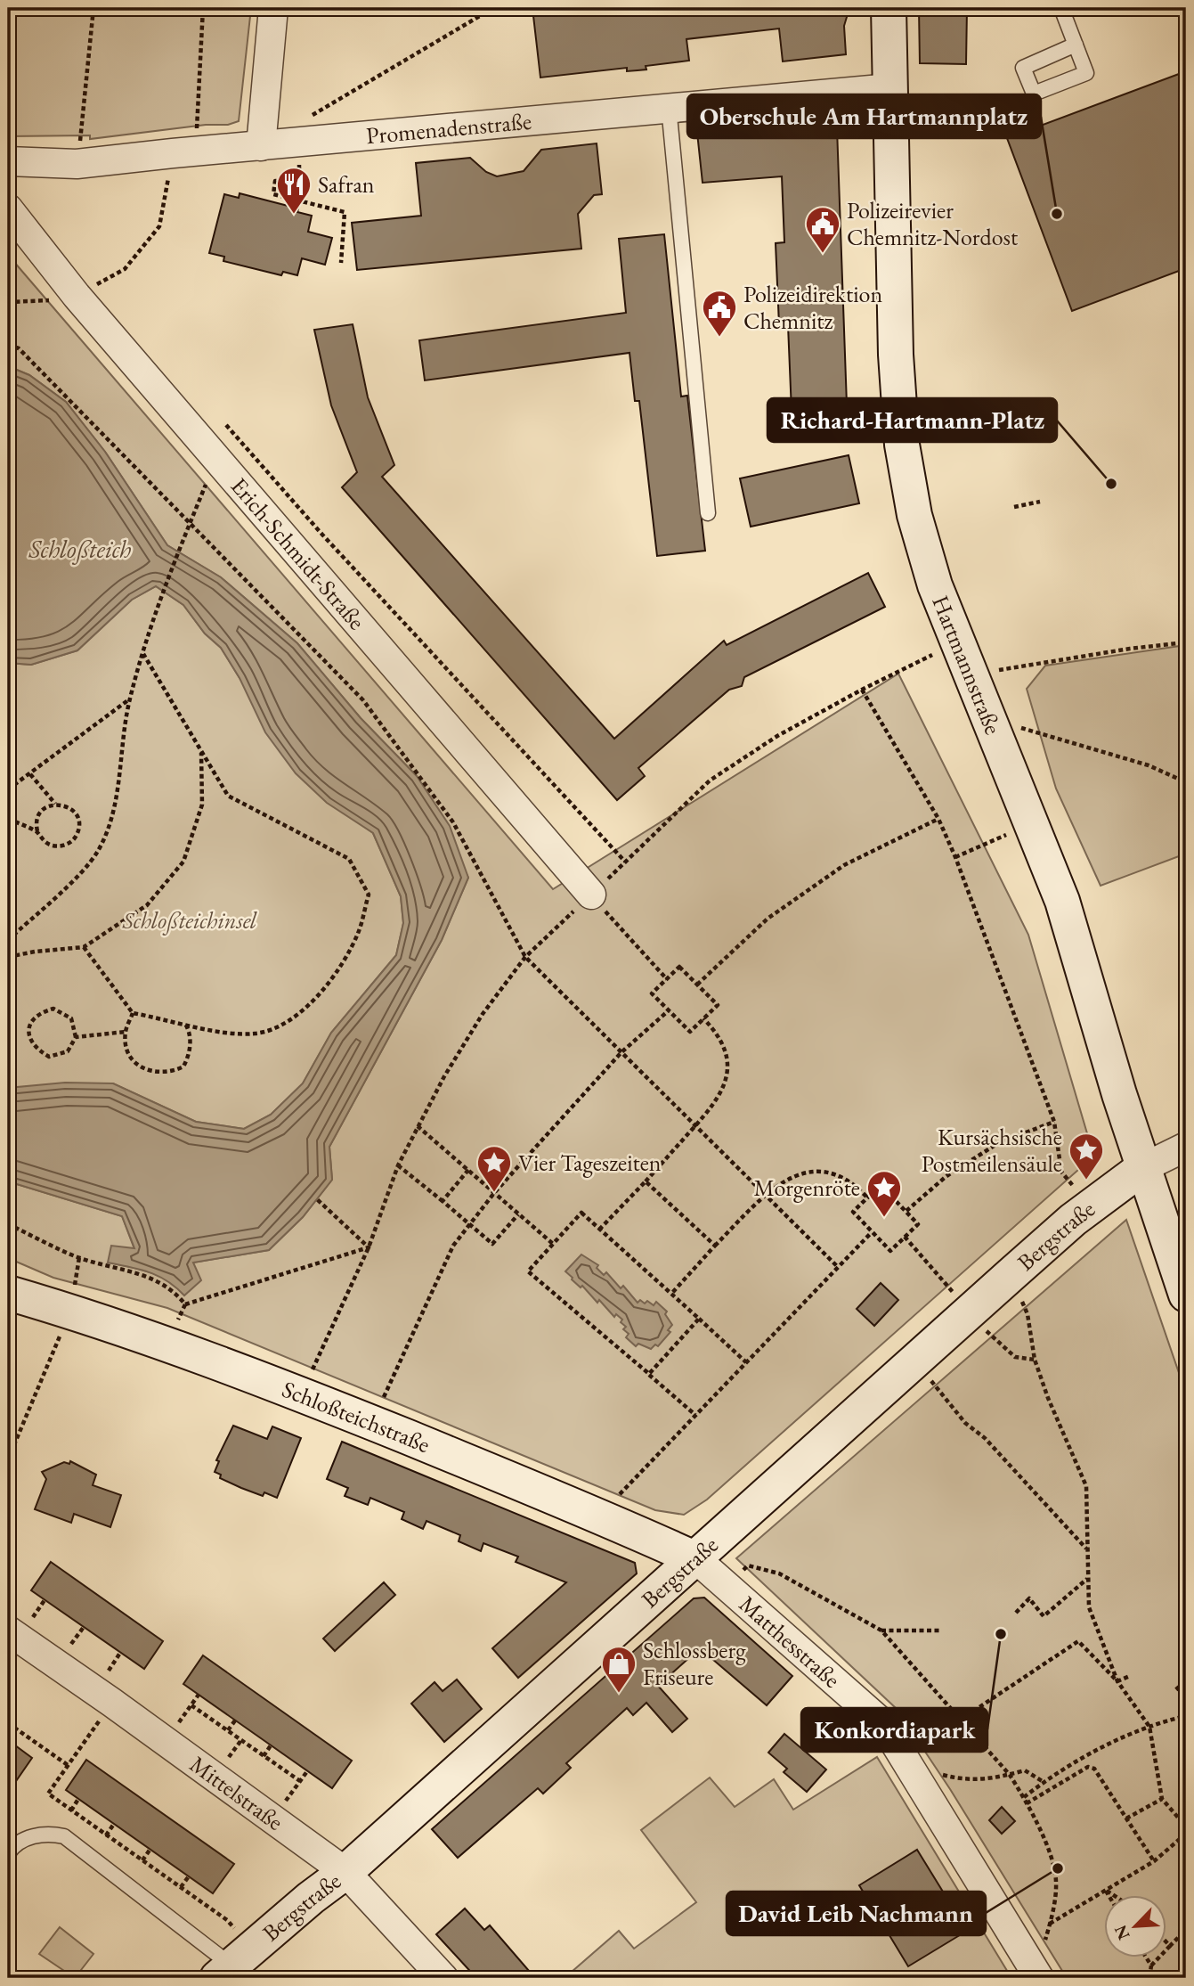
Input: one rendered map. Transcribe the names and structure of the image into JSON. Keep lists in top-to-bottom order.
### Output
{
  "streets": {
    "main road": ["Hartmannstraße", "Bergstraße", "Schloßteichstraße"],
    "street": [
      "Promenadenstraße",
      "Erich-Schmidt-Straße",
      "Matthesstraße",
      "Mittelstraße"
    ]
  },
  "crossings": [
    ["Promenadenstraße", "Hartmannstraße"],
    ["Hartmannstraße", "Bergstraße"],
    ["Bergstraße", "Schloßteichstraße"],
    ["Bergstraße", "Matthesstraße"],
    ["Bergstraße", "Mittelstraße"],
    ["Schloßteichstraße", "Matthesstraße"]
  ],
  "water": ["Schloßteich"],
  "parks": ["Schloßteichinsel"],
  "places": {
    "other": [
      "Oberschule Am Hartmannplatz",
      "Richard-Hartmann-Platz",
      "Konkordiapark",
      "David Leib Nachmann"
    ],
    "restaurant": ["Safran"],
    "public building": ["Polizeirevier Chemnitz-Nordost", "Polizeidirektion Chemnitz"],
    "place": ["Kursächsische Postmeilensäule", "Vier Tageszeiten", "Morgenröte"],
    "shop": ["Schlossberg Friseure"]
  },
  "north": "bottom left"
}
